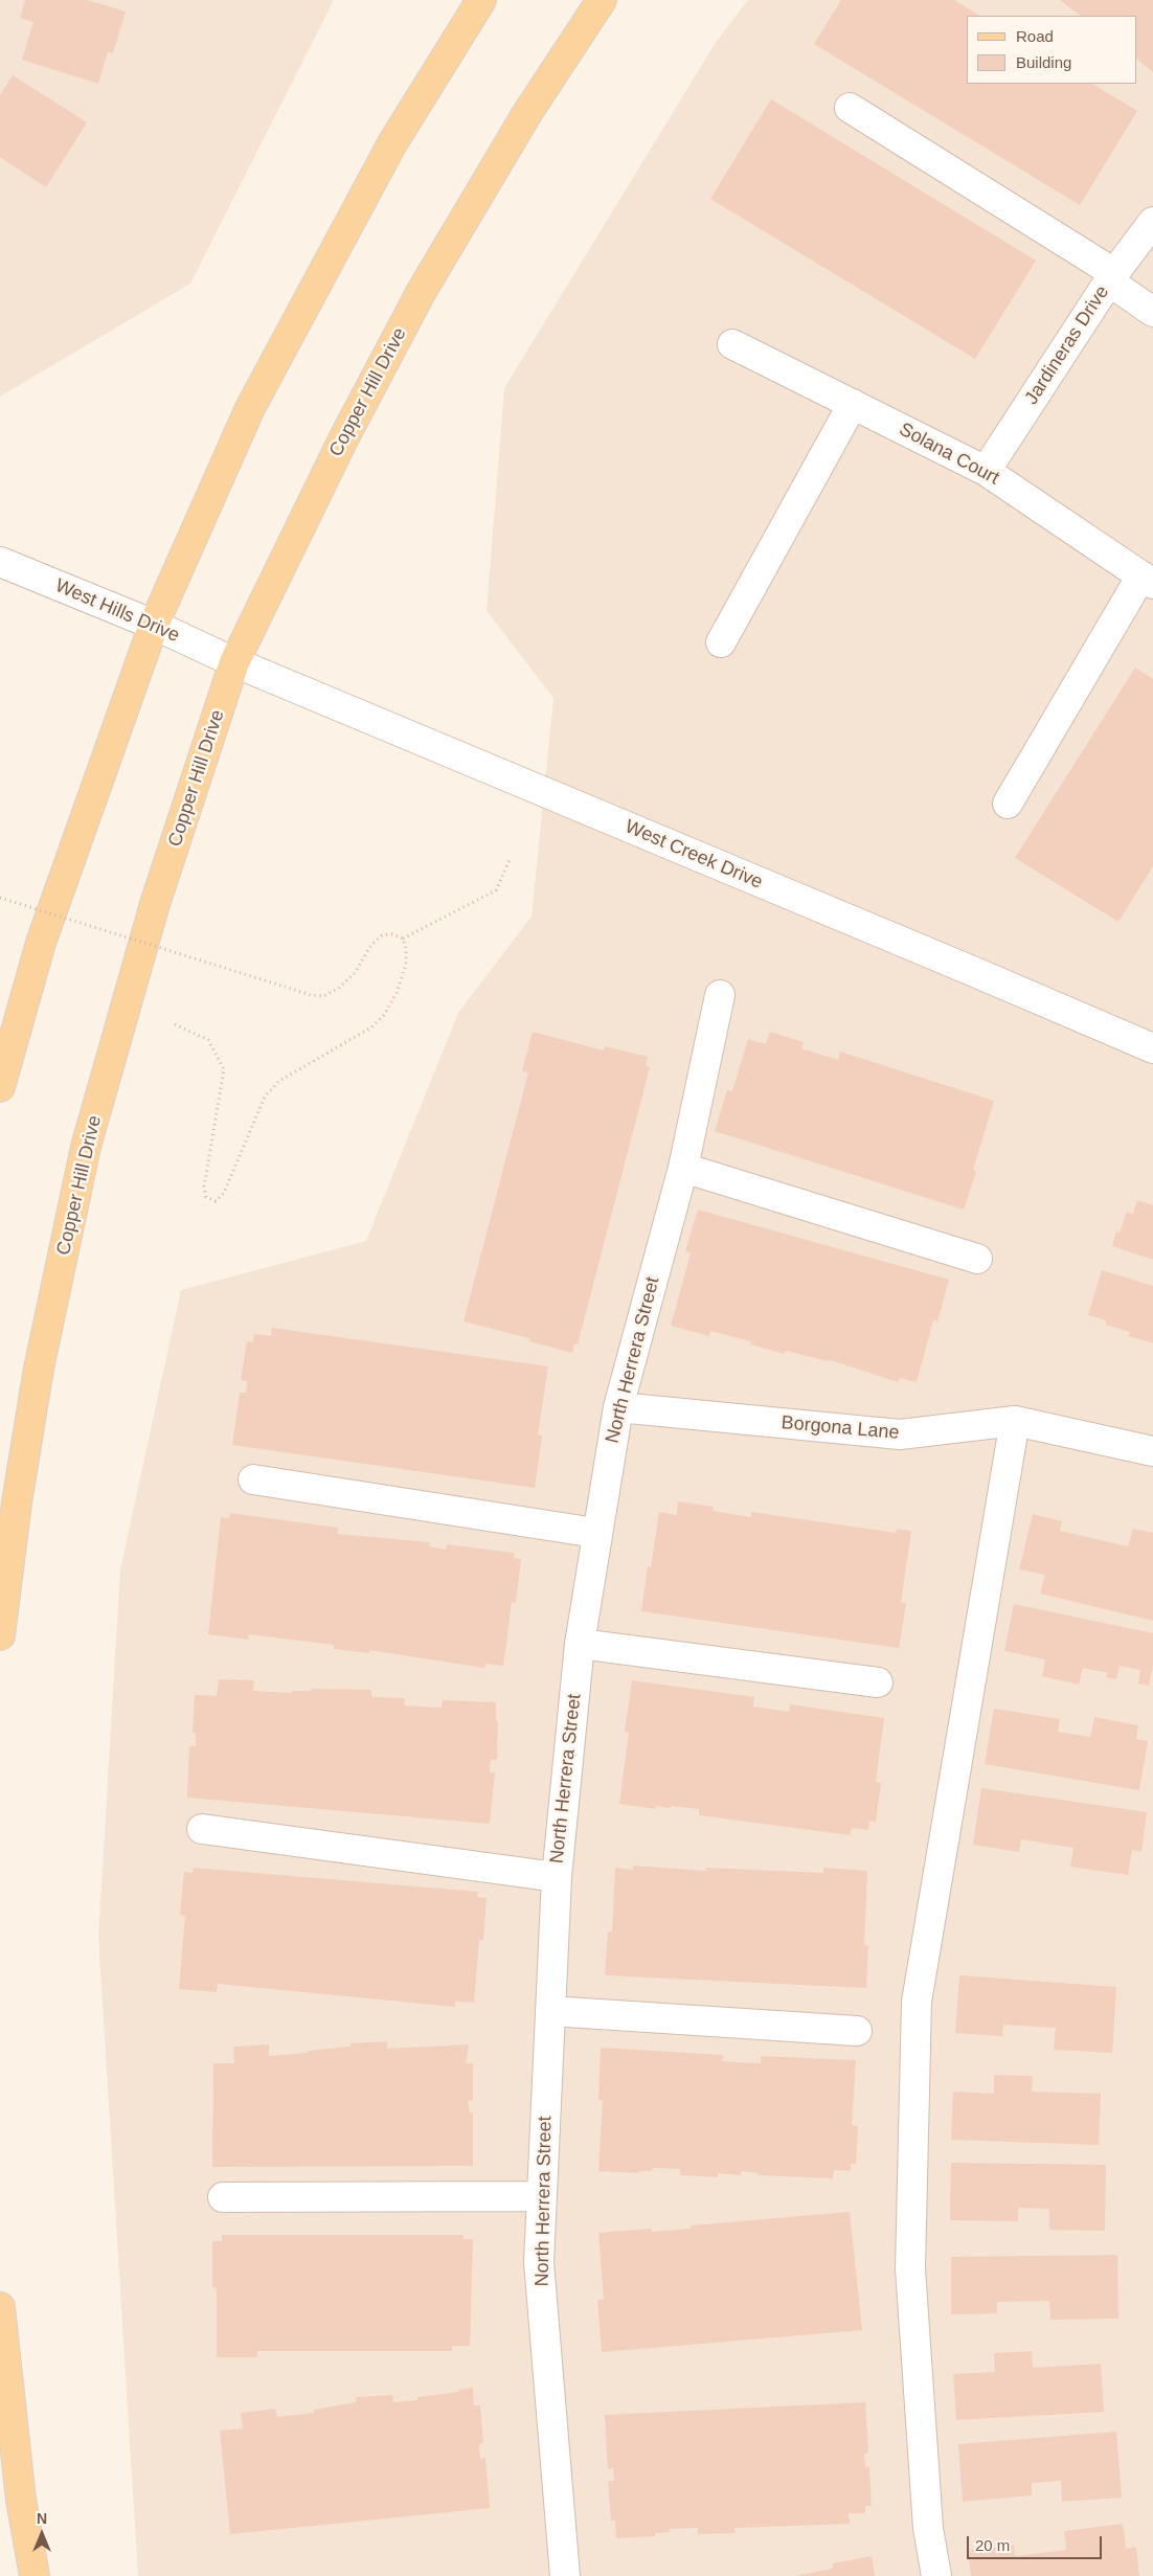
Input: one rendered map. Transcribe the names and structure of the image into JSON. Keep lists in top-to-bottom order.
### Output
{
  "streets": {
    "main road": ["Copper Hill Drive"],
    "street": [
      "Jardineras Drive",
      "Solana Court",
      "West Hills Drive",
      "West Creek Drive",
      "North Herrera Street",
      "Borgona Lane"
    ]
  },
  "crossings": [
    ["Jardineras Drive", "Solana Court"],
    ["Copper Hill Drive", "West Hills Drive"],
    ["Copper Hill Drive", "West Creek Drive"],
    ["West Hills Drive", "West Creek Drive"],
    ["North Herrera Street", "Borgona Lane"]
  ],
  "legend": ["Road", "Building"],
  "scale_bar": "20 m",
  "north": "top"
}
